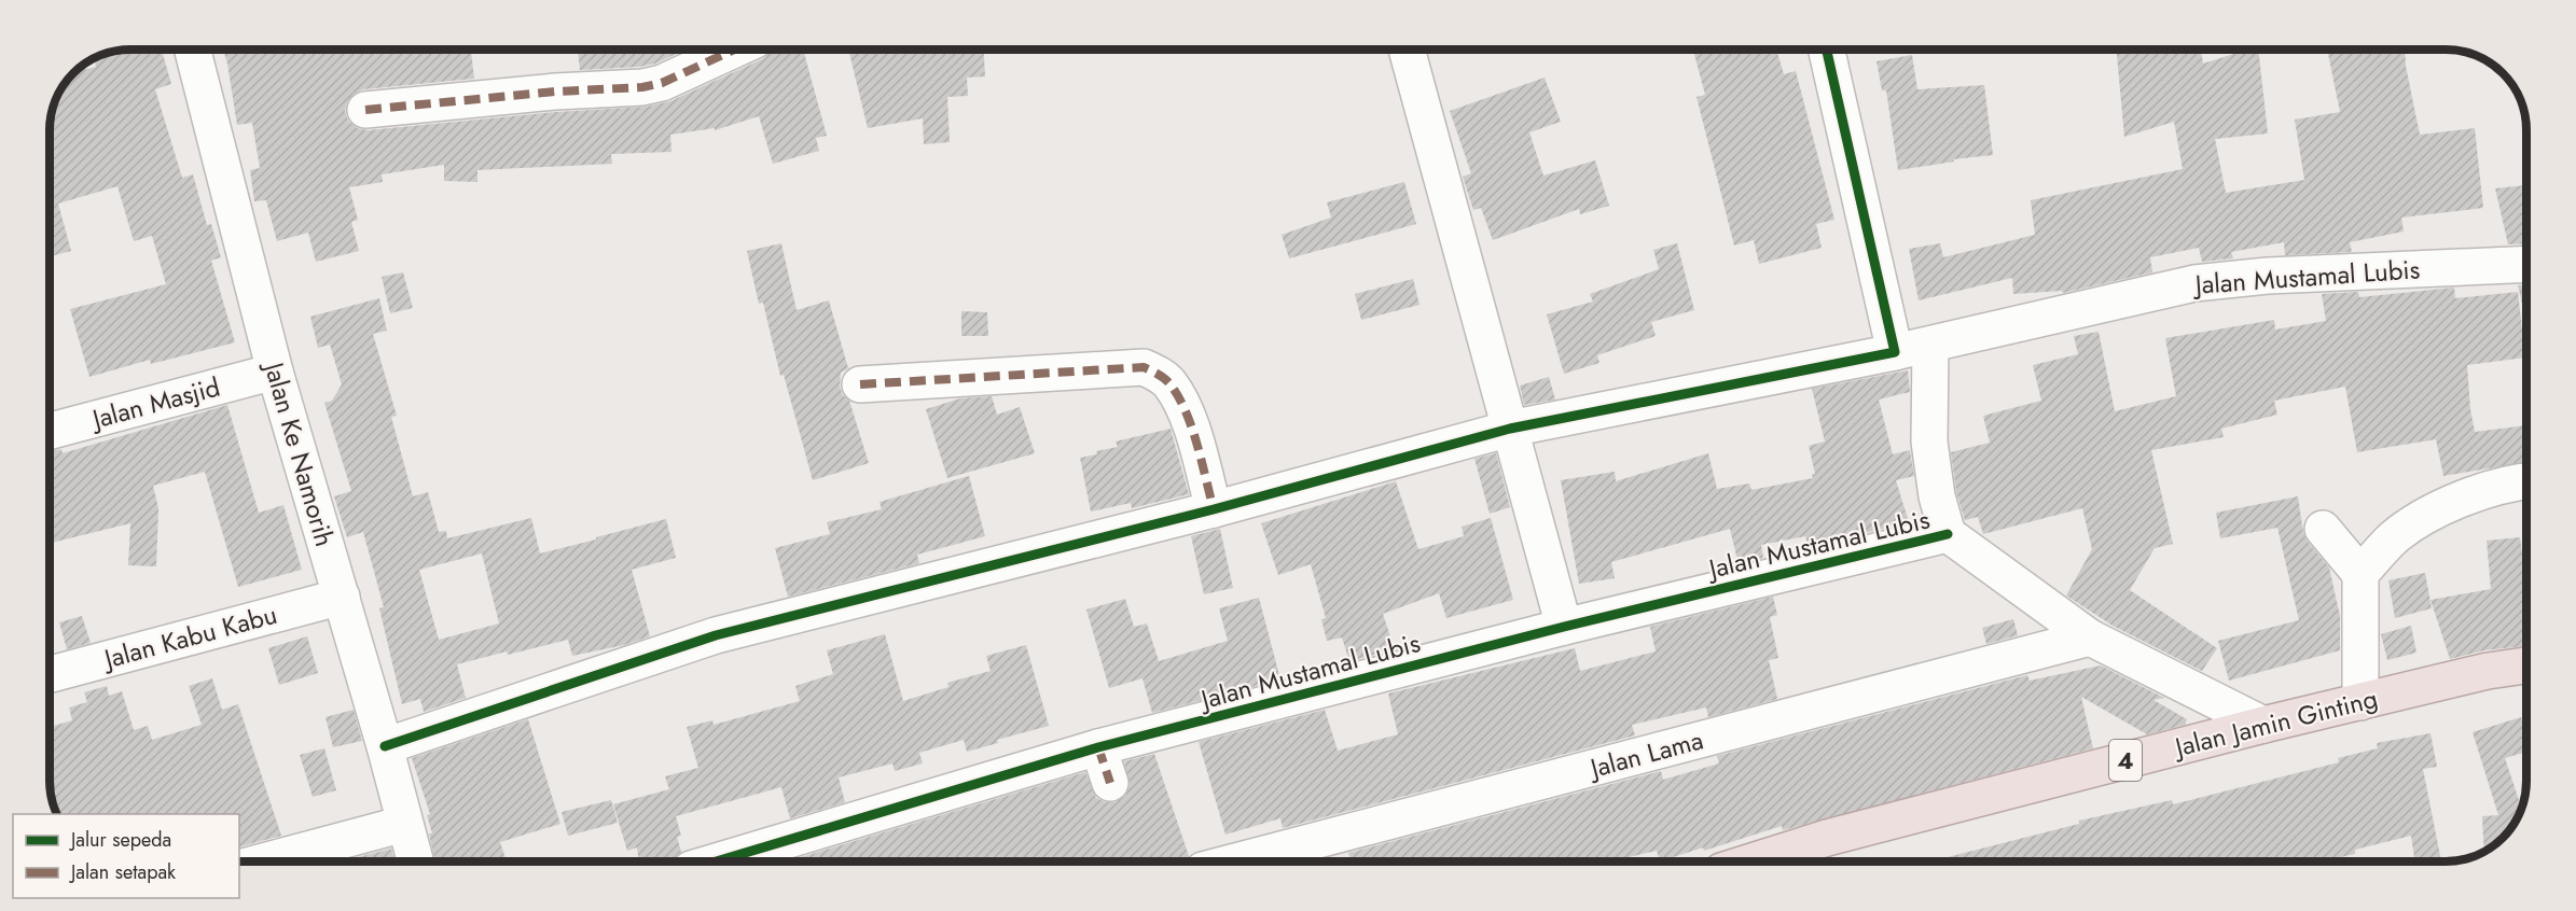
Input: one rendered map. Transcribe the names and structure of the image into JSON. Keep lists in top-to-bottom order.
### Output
{
  "streets": {
    "highway": ["Jalan Jamin Ginting", "4"],
    "street": [
      "Jalan Mustamal Lubis",
      "Jalan Masjid",
      "Jalan Ke Namorih",
      "Jalan Kabu Kabu",
      "Jalan Lama"
    ]
  },
  "crossings": [
    ["Jalan Mustamal Lubis", "Jalan Ke Namorih"],
    ["Jalan Mustamal Lubis", "Jalan Jamin Ginting"],
    ["Jalan Mustamal Lubis", "Jalan Lama"],
    ["Jalan Masjid", "Jalan Ke Namorih"],
    ["Jalan Ke Namorih", "Jalan Kabu Kabu"]
  ],
  "legend": ["Jalur sepeda", "Jalan setapak"]
}
